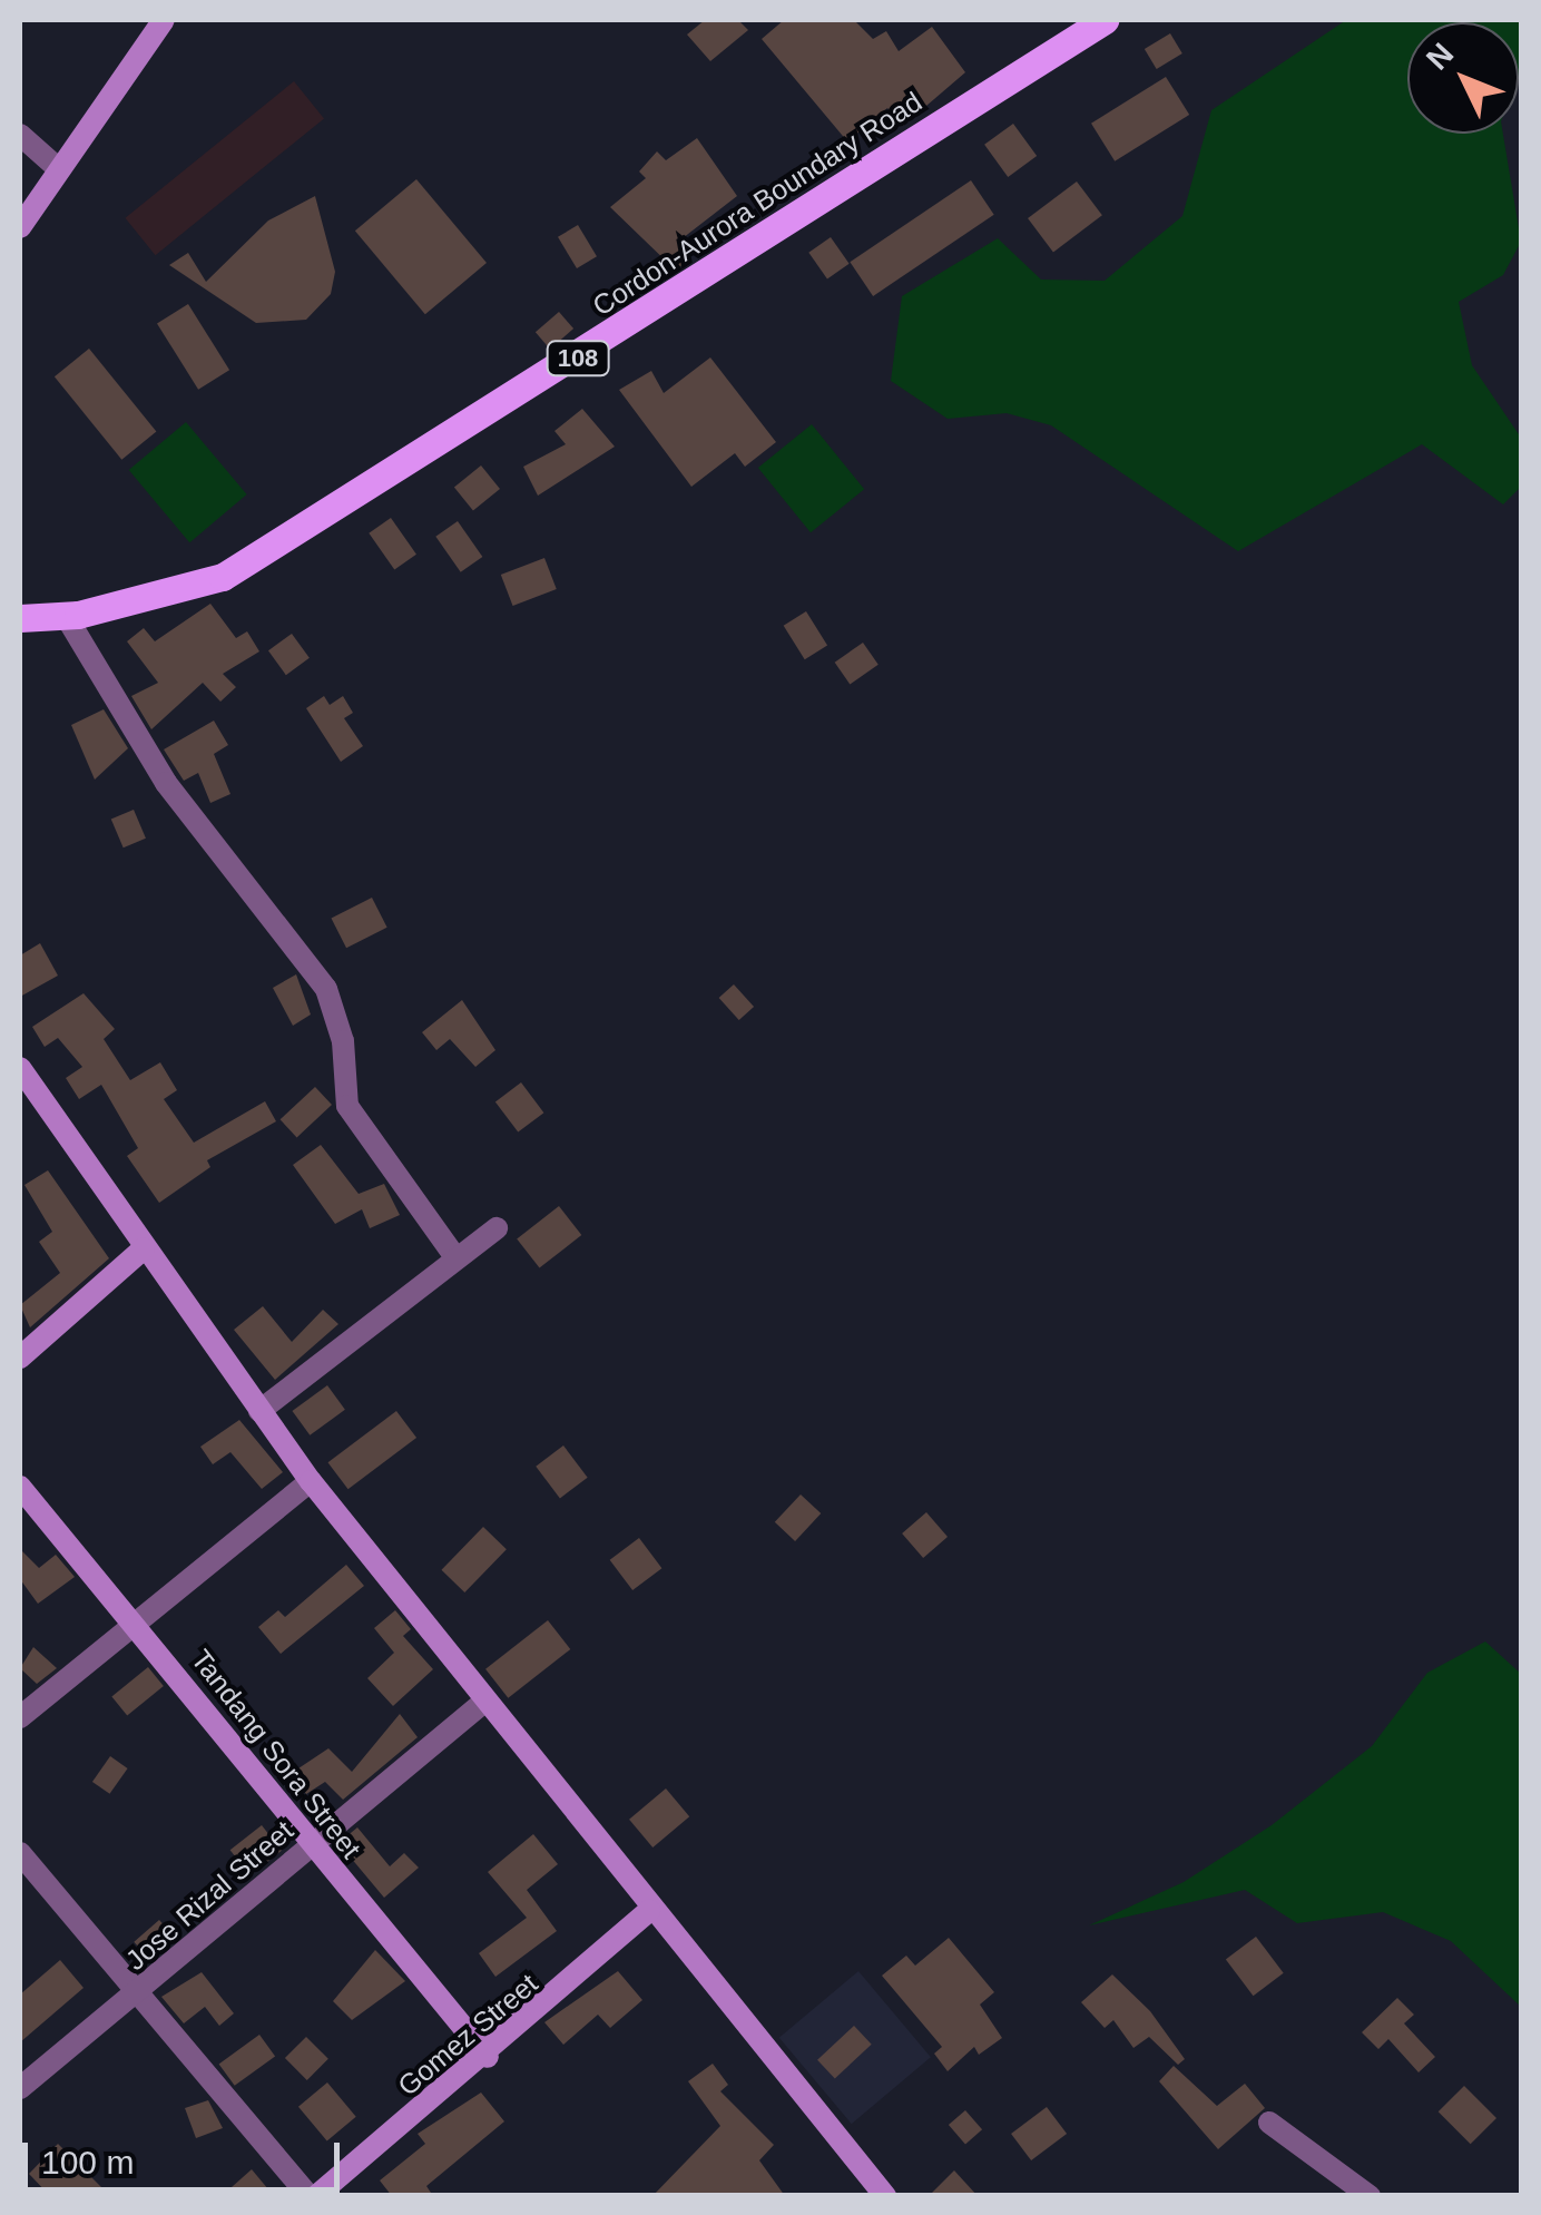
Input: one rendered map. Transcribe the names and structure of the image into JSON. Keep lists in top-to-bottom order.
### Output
{
  "streets": {
    "main road": ["Cordon-Aurora Boundary Road", "108"],
    "street": ["Tandang Sora Street", "Jose Rizal Street", "Gomez Street"]
  },
  "crossings": [
    ["Tandang Sora Street", "Jose Rizal Street"],
    ["Tandang Sora Street", "Gomez Street"]
  ],
  "scale_bar": "100 m",
  "north": "top left"
}
